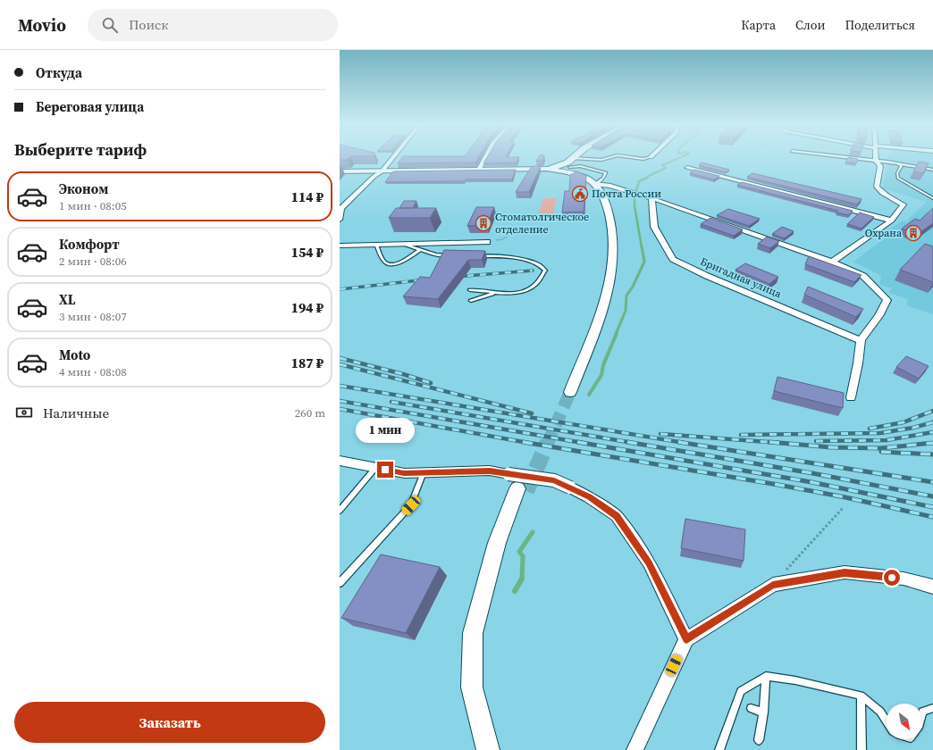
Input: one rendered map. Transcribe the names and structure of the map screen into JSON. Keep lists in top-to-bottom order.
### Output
{
  "streets": {
    "street": ["Бригадная улица"]
  },
  "places": {
    "public building": ["Почта России"],
    "building": ["Стоматолгическое отделение", "Охрана"]
  },
  "north": "bottom right",
  "page": {
    "header": "Movio",
    "search": "Поиск",
    "nav": ["Карта", "Слои", "Поделиться"],
    "banner": ["Откуда", "Береговая улица"],
    "heading": "Выберите тариф",
    "list": [
      {
        "name": "Эконом",
        "note": "1 мин · 08:05",
        "value": "114 ₽"
      },
      {
        "name": "Комфорт",
        "note": "2 мин · 08:06",
        "value": "154 ₽"
      },
      {
        "name": "XL",
        "note": "3 мин · 08:07",
        "value": "194 ₽"
      },
      {
        "name": "Moto",
        "note": "4 мин · 08:08",
        "value": "187 ₽"
      }
    ],
    "pay": ["Наличные", "260 m"],
    "bubble": "1 мин",
    "buttons": "Заказать"
  }
}
